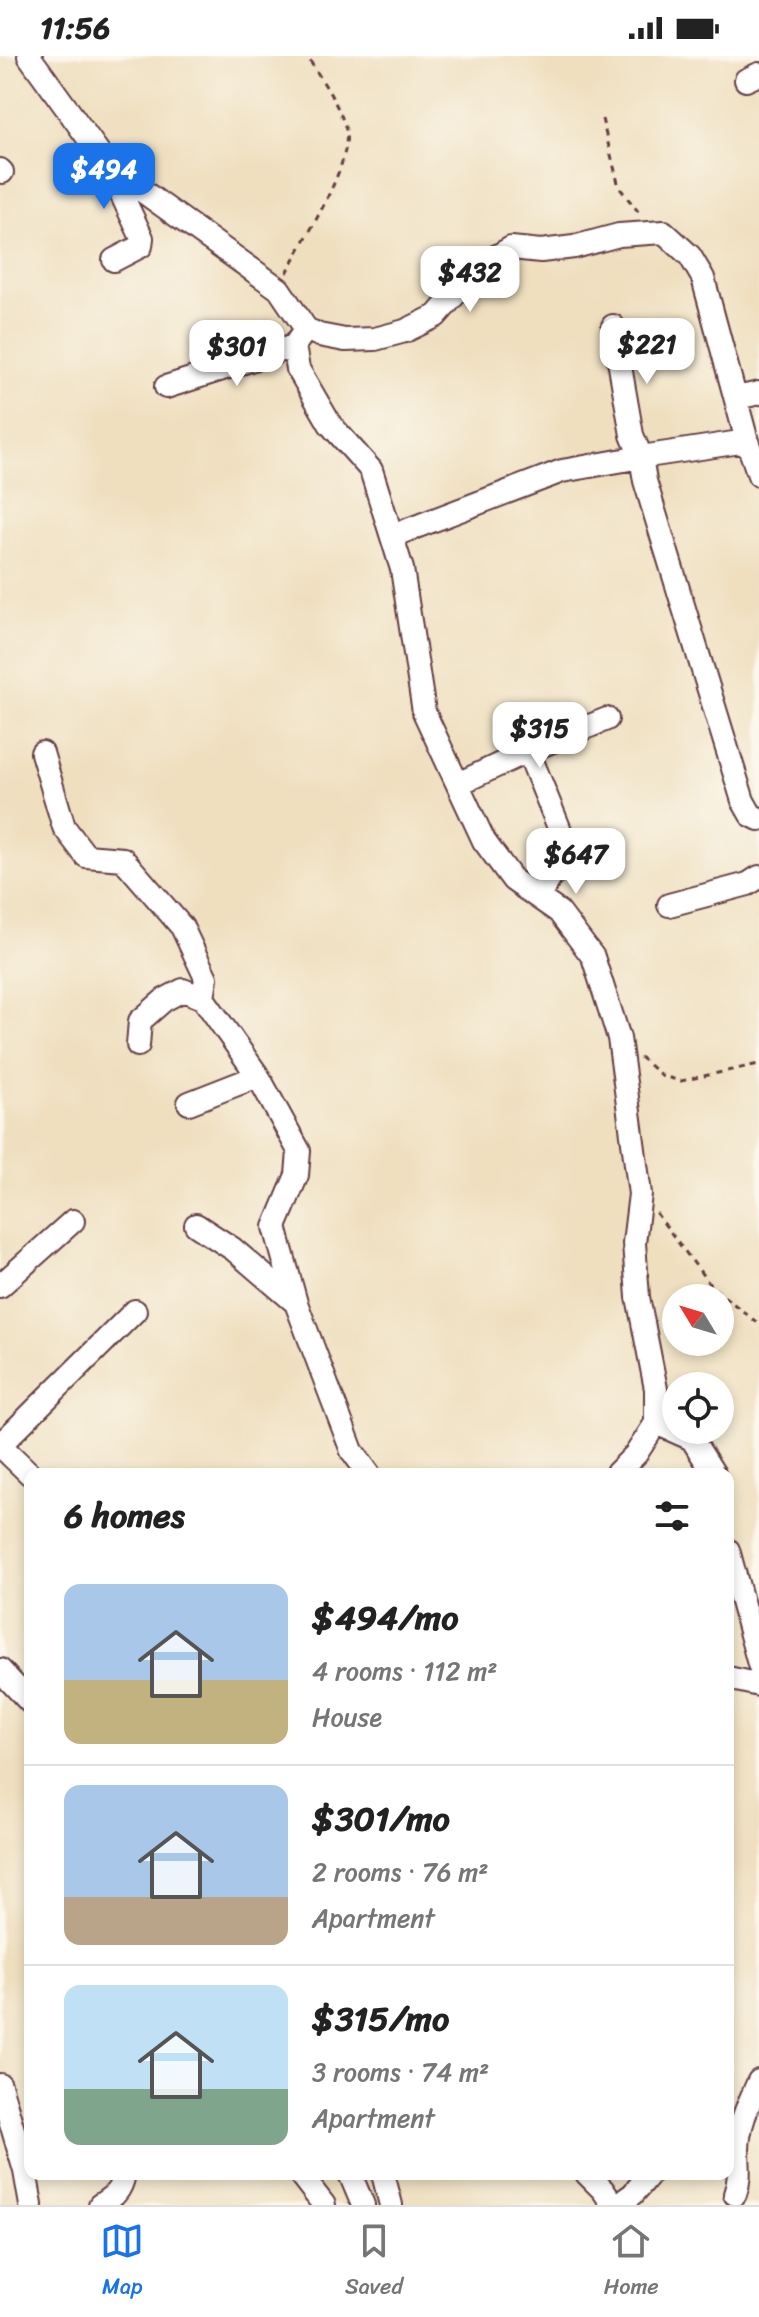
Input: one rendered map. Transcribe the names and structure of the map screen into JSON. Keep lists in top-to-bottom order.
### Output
{
  "north": "top left",
  "page": {
    "status": "11:56",
    "price": [
      "$494",
      "$432",
      "$221",
      "$301",
      "$315",
      "$647"
    ],
    "heading": "6 homes",
    "list": [
      {
        "name": "$494/mo",
        "note": "4 rooms · 112 m² · House"
      },
      {
        "name": "$301/mo",
        "note": "2 rooms · 76 m² · Apartment"
      },
      {
        "name": "$315/mo",
        "note": "3 rooms · 74 m² · Apartment"
      }
    ],
    "tabs": ["Map", "Saved", "Home"]
  }
}
